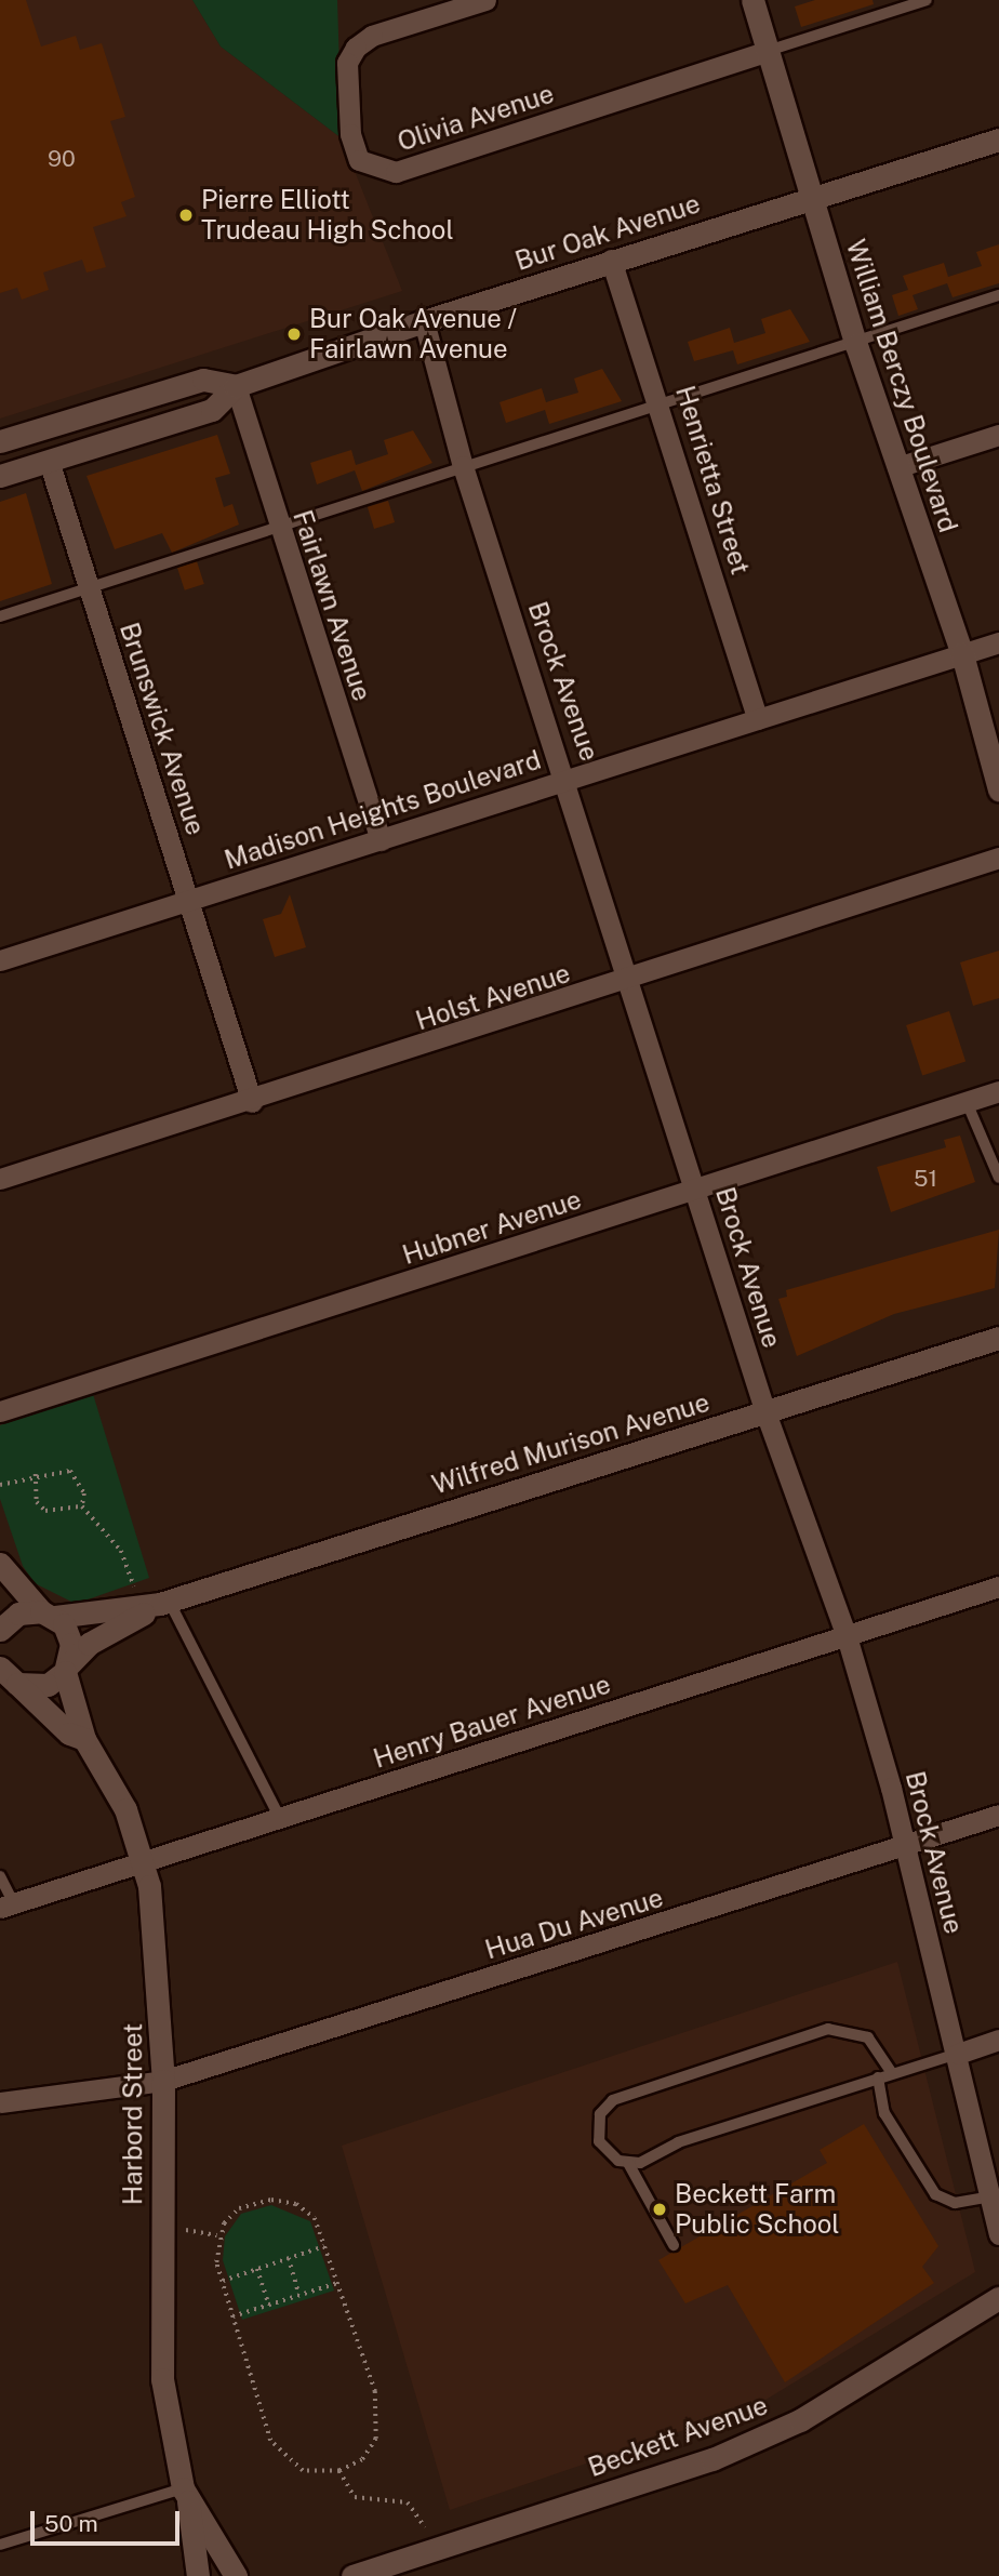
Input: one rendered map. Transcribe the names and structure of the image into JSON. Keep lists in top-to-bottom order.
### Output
{
  "streets": {
    "street": [
      "Olivia Avenue",
      "Bur Oak Avenue",
      "William Berczy Boulevard",
      "Henrietta Street",
      "Fairlawn Avenue",
      "Brock Avenue",
      "Brunswick Avenue",
      "Madison Heights Boulevard",
      "Holst Avenue",
      "Hubner Avenue",
      "Wilfred Murison Avenue",
      "Henry Bauer Avenue",
      "Hua Du Avenue",
      "Harbord Street",
      "Beckett Avenue"
    ]
  },
  "crossings": [
    ["Olivia Avenue", "William Berczy Boulevard"],
    ["Bur Oak Avenue", "William Berczy Boulevard"],
    ["Bur Oak Avenue", "Henrietta Street"],
    ["Bur Oak Avenue", "Fairlawn Avenue"],
    ["Bur Oak Avenue", "Brock Avenue"],
    ["Bur Oak Avenue", "Brunswick Avenue"],
    ["William Berczy Boulevard", "Madison Heights Boulevard"],
    ["Henrietta Street", "Madison Heights Boulevard"],
    ["Fairlawn Avenue", "Madison Heights Boulevard"],
    ["Brock Avenue", "Madison Heights Boulevard"],
    ["Brock Avenue", "Holst Avenue"],
    ["Brock Avenue", "Hubner Avenue"],
    ["Brock Avenue", "Wilfred Murison Avenue"],
    ["Brock Avenue", "Henry Bauer Avenue"],
    ["Brock Avenue", "Hua Du Avenue"],
    ["Brunswick Avenue", "Madison Heights Boulevard"],
    ["Brunswick Avenue", "Holst Avenue"],
    ["Wilfred Murison Avenue", "Harbord Street"],
    ["Henry Bauer Avenue", "Harbord Street"],
    ["Hua Du Avenue", "Harbord Street"]
  ],
  "places": ["Pierre Elliott Trudeau High School", "Bur Oak Avenue / Fairlawn Avenue", "Beckett Farm Public School"],
  "house_numbers": ["90", "51"],
  "scale_bar": "50 m"
}
